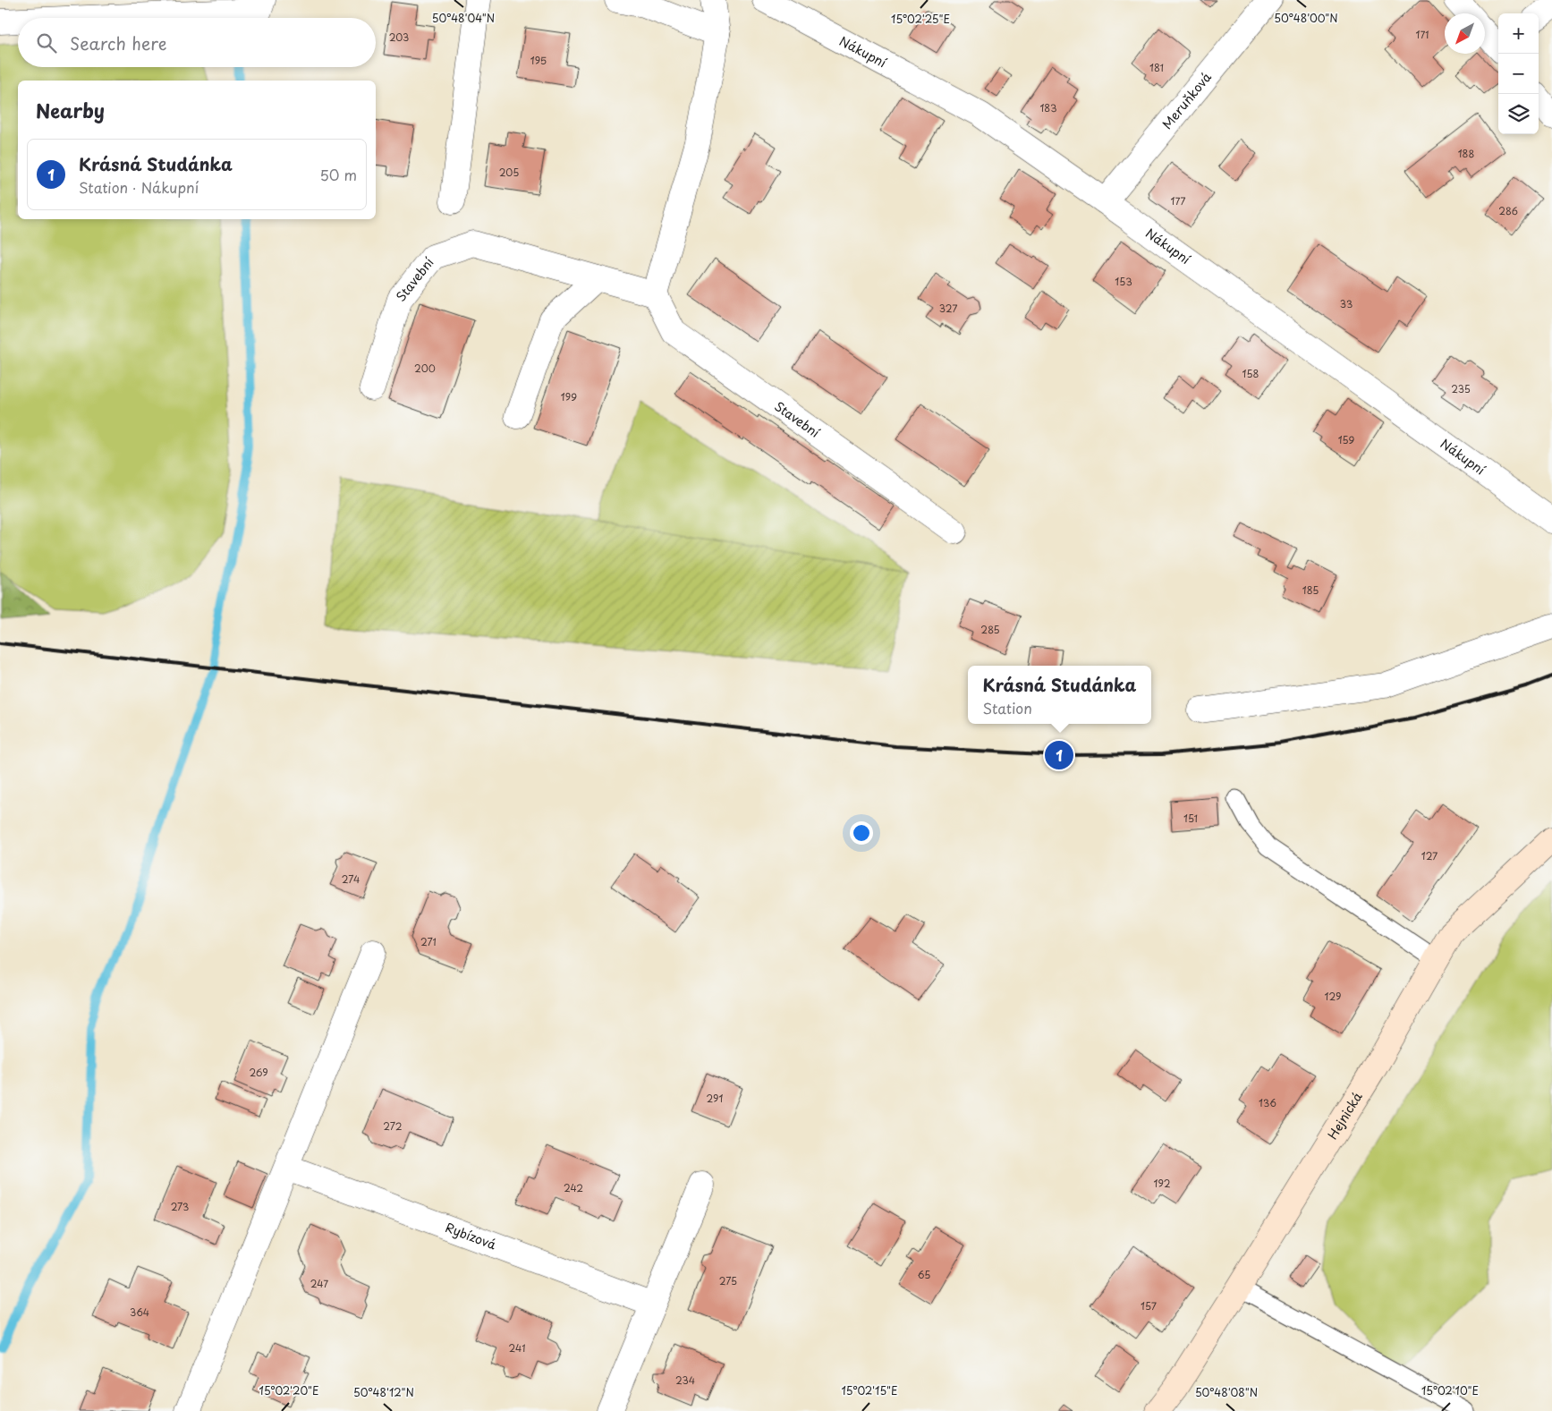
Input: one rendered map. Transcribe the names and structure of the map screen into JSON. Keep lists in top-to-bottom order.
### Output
{
  "streets": {
    "main road": ["Hejnická"],
    "street": [
      "Nákupní",
      "Meruňková",
      "Stavební",
      "Rybízová"
    ]
  },
  "crossings": [
    ["Nákupní", "Meruňková"]
  ],
  "house_numbers": [
    "171",
    "203",
    "195",
    "181",
    "183",
    "188",
    "205",
    "177",
    "286",
    "153",
    "33",
    "327",
    "200",
    "158",
    "235",
    "199",
    "159",
    "185",
    "285",
    "151",
    "127",
    "274",
    "271",
    "129",
    "269",
    "291",
    "136",
    "272",
    "192",
    "242",
    "273",
    "65",
    "275",
    "247",
    "157",
    "364",
    "241",
    "234"
  ],
  "north": "bottom left",
  "page": {
    "map_buttons": ["+", "−"],
    "search": "Search here",
    "heading": "Nearby",
    "list": [
      {
        "mark": "1",
        "name": "Krásná Studánka",
        "note": "Station · Nákupní",
        "value": "50 m"
      }
    ],
    "popup": ["Krásná Studánka", "Station"],
    "pins": "1"
  },
  "coordinates": [
    "50°48'04\"N",
    "50°48'00\"N",
    "15°02'25\"E",
    "15°02'20\"E",
    "15°02'15\"E",
    "15°02'10\"E",
    "50°48'12\"N",
    "50°48'08\"N"
  ]
}
